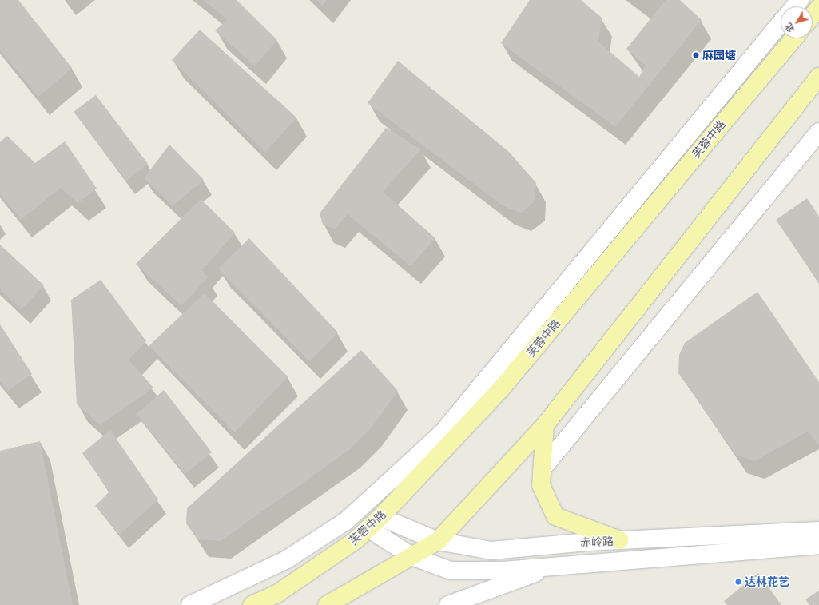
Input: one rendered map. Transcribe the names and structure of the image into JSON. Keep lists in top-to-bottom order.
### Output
{
  "streets": {
    "main road": ["芙蓉中路"],
    "street": ["赤岭路"]
  },
  "crossings": [
    ["芙蓉中路", "赤岭路"]
  ],
  "places": ["麻园塘", "达林花艺"],
  "north": "bottom left"
}
